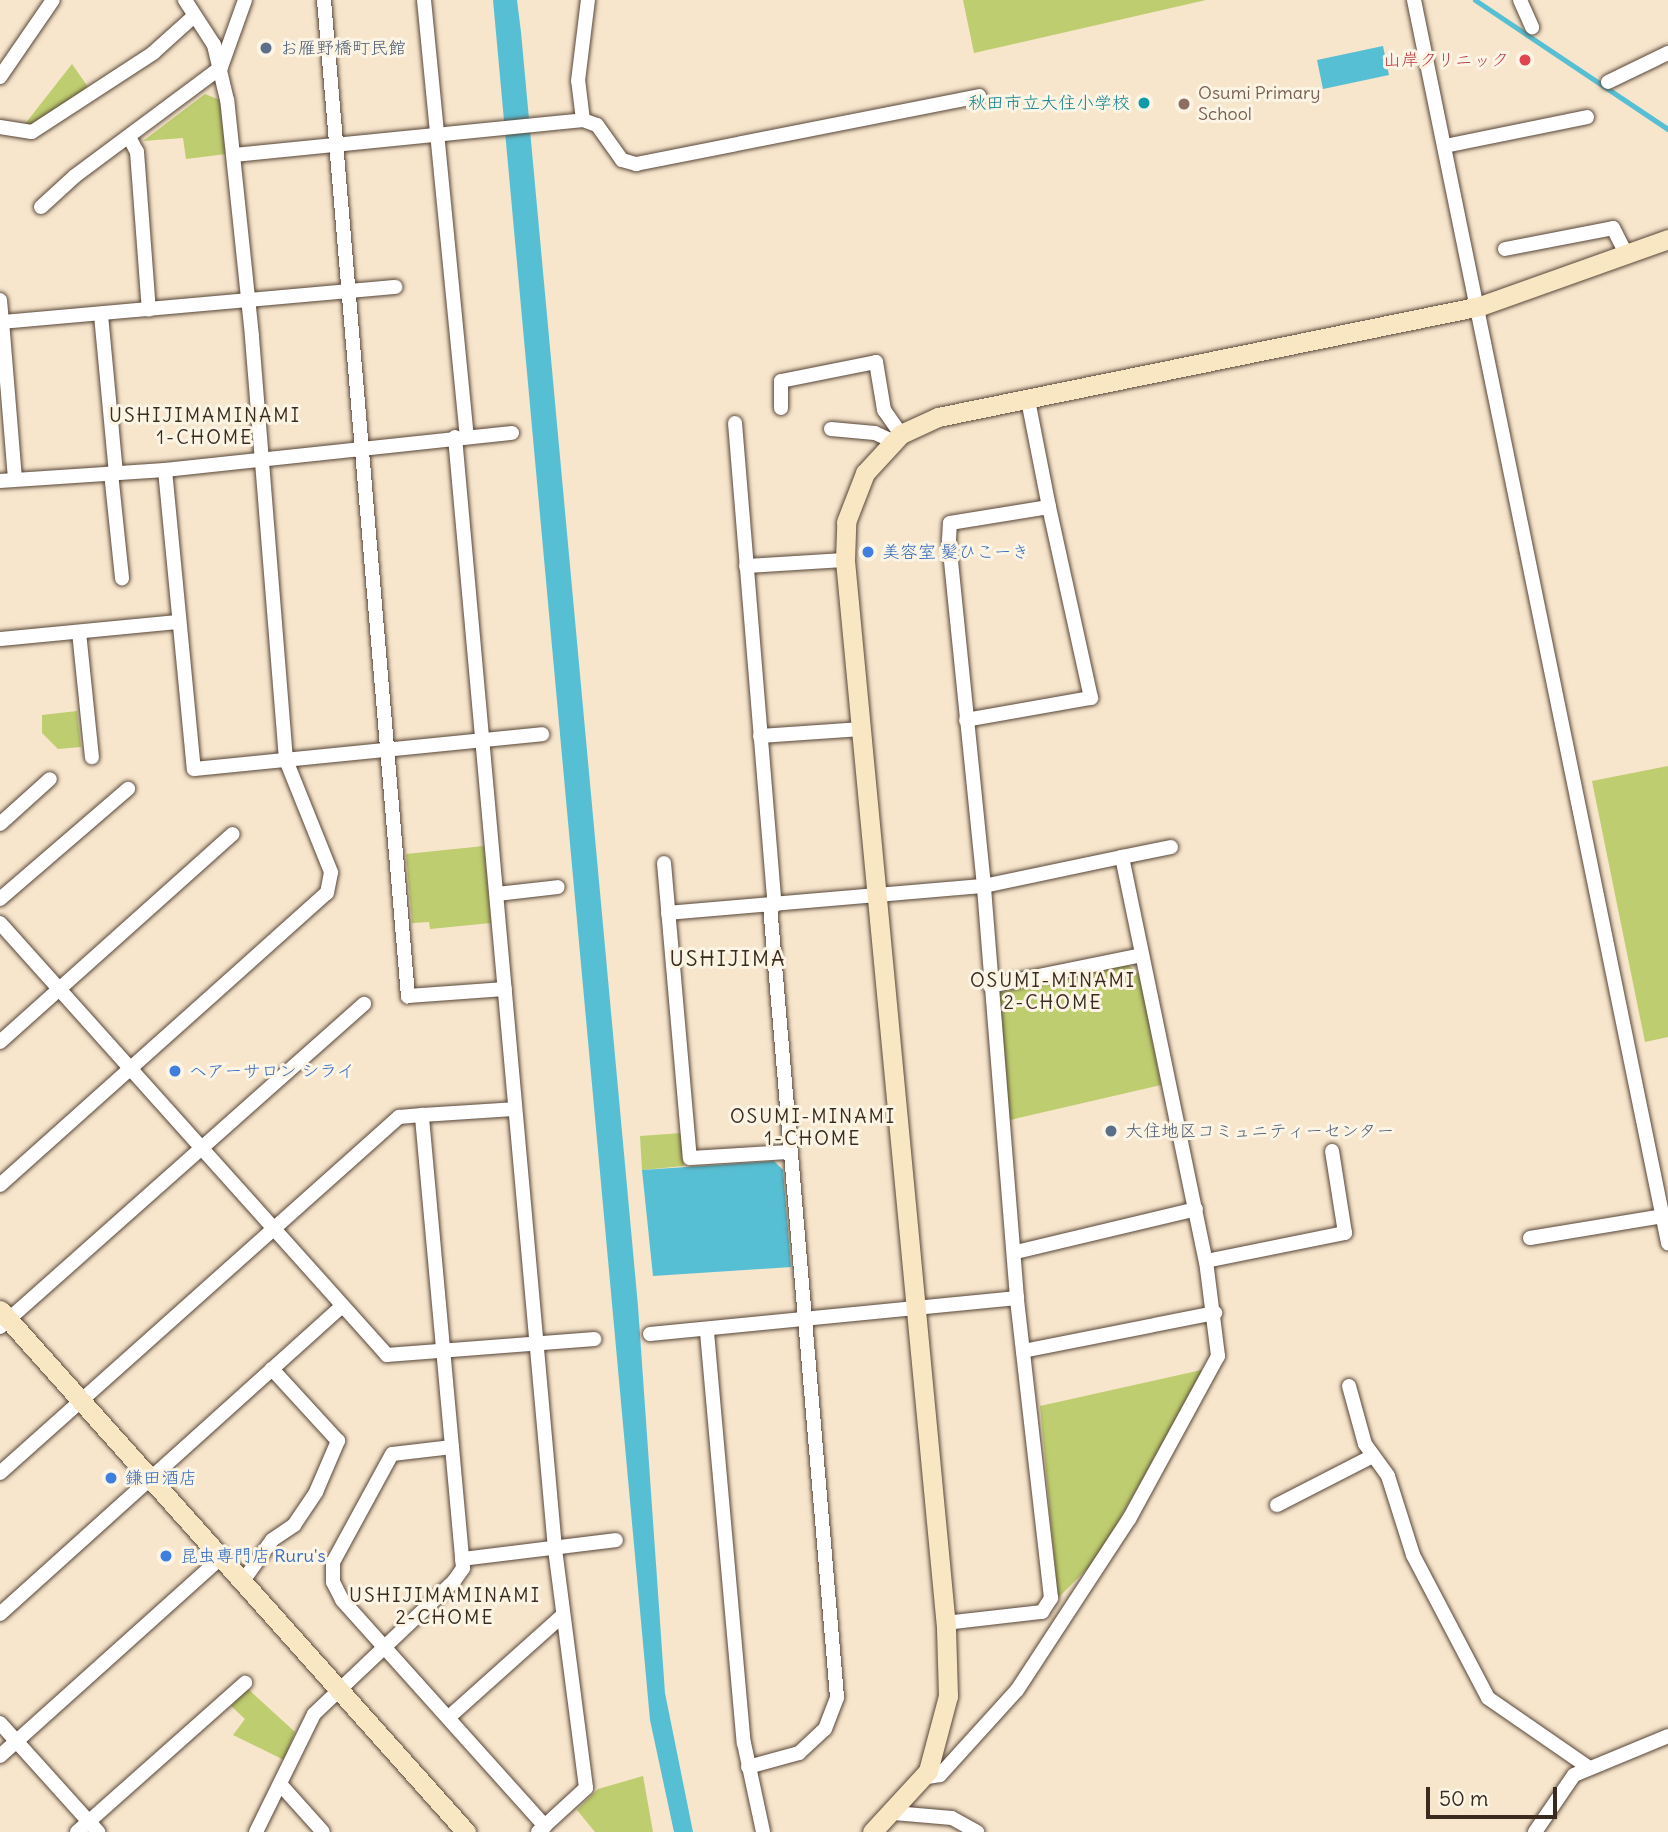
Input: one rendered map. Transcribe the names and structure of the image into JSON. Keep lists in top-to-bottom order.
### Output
{
  "districts": [
    "USHIJIMAMINAMI 1-CHOME",
    "USHIJIMA",
    "OSUMI-MINAMI 2-CHOME",
    "OSUMI-MINAMI 1-CHOME",
    "USHIJIMAMINAMI 2-CHOME"
  ],
  "places": [
    "お雁野橋町民館",
    "山岸クリニック",
    "秋田市立大住小学校",
    "Osumi Primary School",
    "美容室 髪ひこーき",
    "ヘアーサロン シライ",
    "大住地区コミュニティーセンター",
    "鎌田酒店",
    "昆虫専門店 Ruru's"
  ],
  "scale_bar": "50 m"
}
